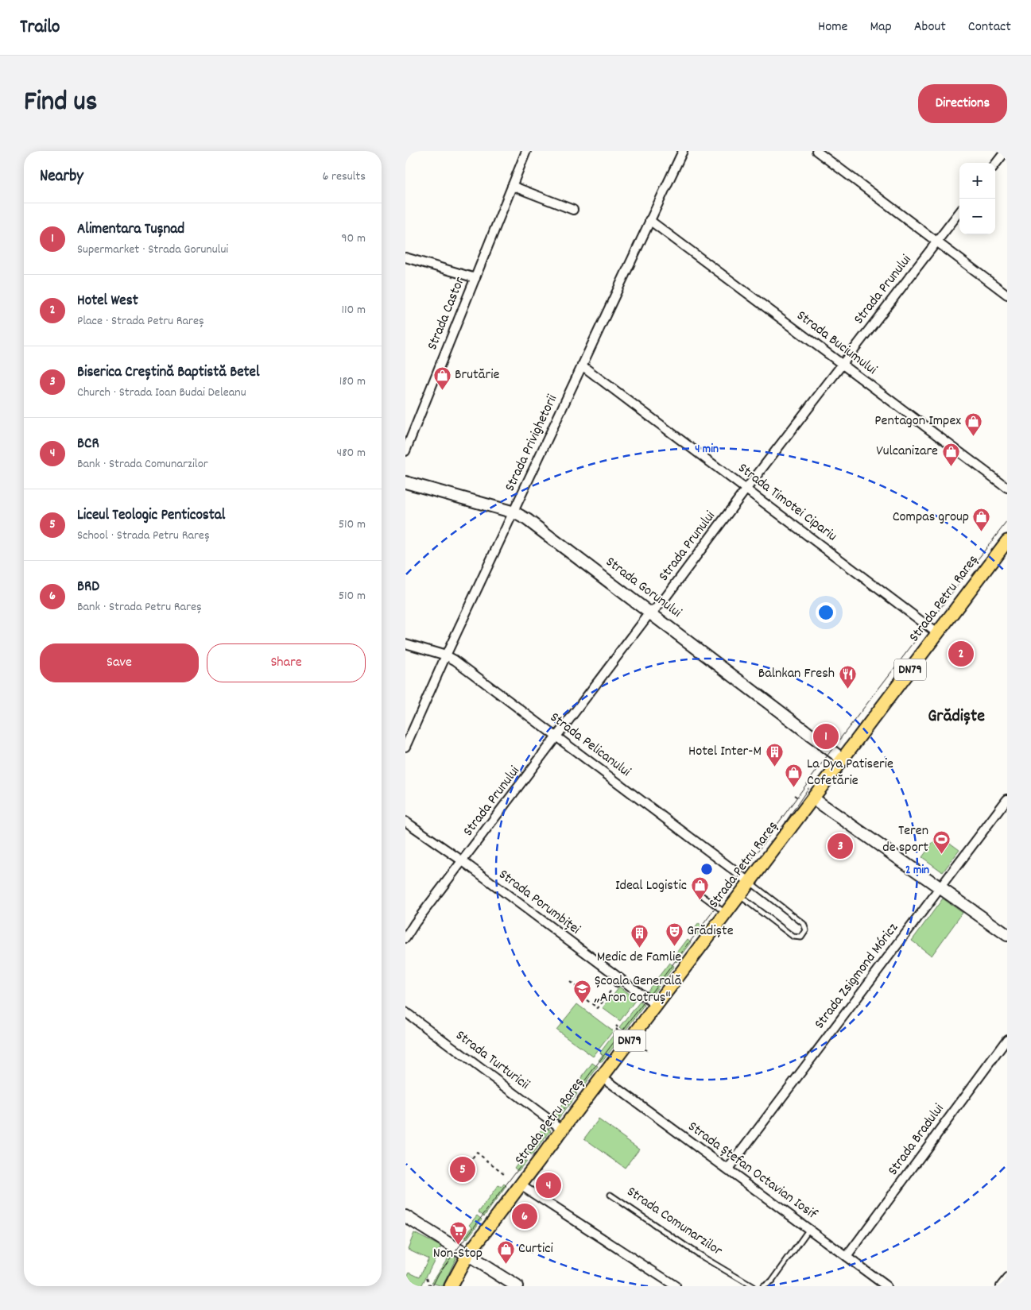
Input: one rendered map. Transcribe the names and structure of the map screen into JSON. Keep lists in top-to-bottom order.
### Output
{
  "streets": {
    "main road": ["Strada Petru Rareș", "DN79"],
    "street": [
      "Strada Prunului",
      "Strada Castor",
      "Strada Buciumului",
      "Strada Privighetorii",
      "Strada Timotei Cipariu",
      "Strada Gorunului",
      "Strada Pelicanului",
      "Strada Porumbiței",
      "Strada Zsigmond Móricz",
      "Strada Turturicii",
      "Strada Bradului",
      "Strada Ștefan Octavian Iosif"
    ],
    "lane": ["Strada Comunarzilor"]
  },
  "crossings": [
    ["Strada Prunului", "Strada Buciumului"],
    ["Strada Prunului", "Strada Timotei Cipariu"],
    ["Strada Prunului", "Strada Gorunului"],
    ["Strada Prunului", "Strada Pelicanului"],
    ["Strada Prunului", "Strada Porumbiței"],
    ["Strada Buciumului", "Strada Privighetorii"],
    ["Strada Privighetorii", "Strada Timotei Cipariu"],
    ["Strada Privighetorii", "Strada Gorunului"],
    ["Strada Privighetorii", "Strada Pelicanului"],
    ["Strada Timotei Cipariu", "Strada Petru Rareș"],
    ["Strada Gorunului", "Strada Petru Rareș"],
    ["Strada Petru Rareș", "Strada Pelicanului"],
    ["Strada Petru Rareș", "Strada Porumbiței"],
    ["Strada Petru Rareș", "Strada Turturicii"],
    ["Strada Petru Rareș", "Strada Ștefan Octavian Iosif"],
    ["Strada Zsigmond Móricz", "Strada Ștefan Octavian Iosif"],
    ["Strada Bradului", "Strada Ștefan Octavian Iosif"]
  ],
  "districts": ["Grădiște"],
  "places": {
    "shop": [
      "Brutărie",
      "Pentagon Impex",
      "Vulcanizare",
      "Compas group",
      "La Dya Patiserie Cofetărie",
      "Ideal Logistic",
      "Curtici"
    ],
    "restaurant": ["Balnkan Fresh"],
    "building": ["Hotel Inter-M", "Medic de Famlie"],
    "sports": ["Teren de sport"],
    "theatre": ["Grădiște"],
    "school or university": ["Școala Generală ,,Aron Cotruș\""],
    "supermarket": ["Non-Stop"]
  },
  "page": {
    "header": "Trailo",
    "nav": [
      "Home",
      "Map",
      "About",
      "Contact"
    ],
    "title": "Find us",
    "buttons": [
      "Directions",
      ["Save", "Share"]
    ],
    "heading": ["Nearby", "6 results"],
    "map_buttons": ["+", "−"],
    "list": [
      {
        "mark": "1",
        "name": "Alimentara Tușnad",
        "note": "Supermarket · Strada Gorunului",
        "value": "90 m"
      },
      {
        "mark": "2",
        "name": "Hotel West",
        "note": "Place · Strada Petru Rareș",
        "value": "110 m"
      },
      {
        "mark": "3",
        "name": "Biserica Creștină Baptistă Betel",
        "note": "Church · Strada Ioan Budai Deleanu",
        "value": "180 m"
      },
      {
        "mark": "4",
        "name": "BCR",
        "note": "Bank · Strada Comunarzilor",
        "value": "480 m"
      },
      {
        "mark": "5",
        "name": "Liceul Teologic Penticostal",
        "note": "School · Strada Petru Rareș",
        "value": "510 m"
      },
      {
        "mark": "6",
        "name": "BRD",
        "note": "Bank · Strada Petru Rareș",
        "value": "510 m"
      }
    ],
    "pins": [
      "2",
      "1",
      "3",
      "5",
      "4",
      "6"
    ]
  },
  "rings": ["4 min", "2 min"]
}
